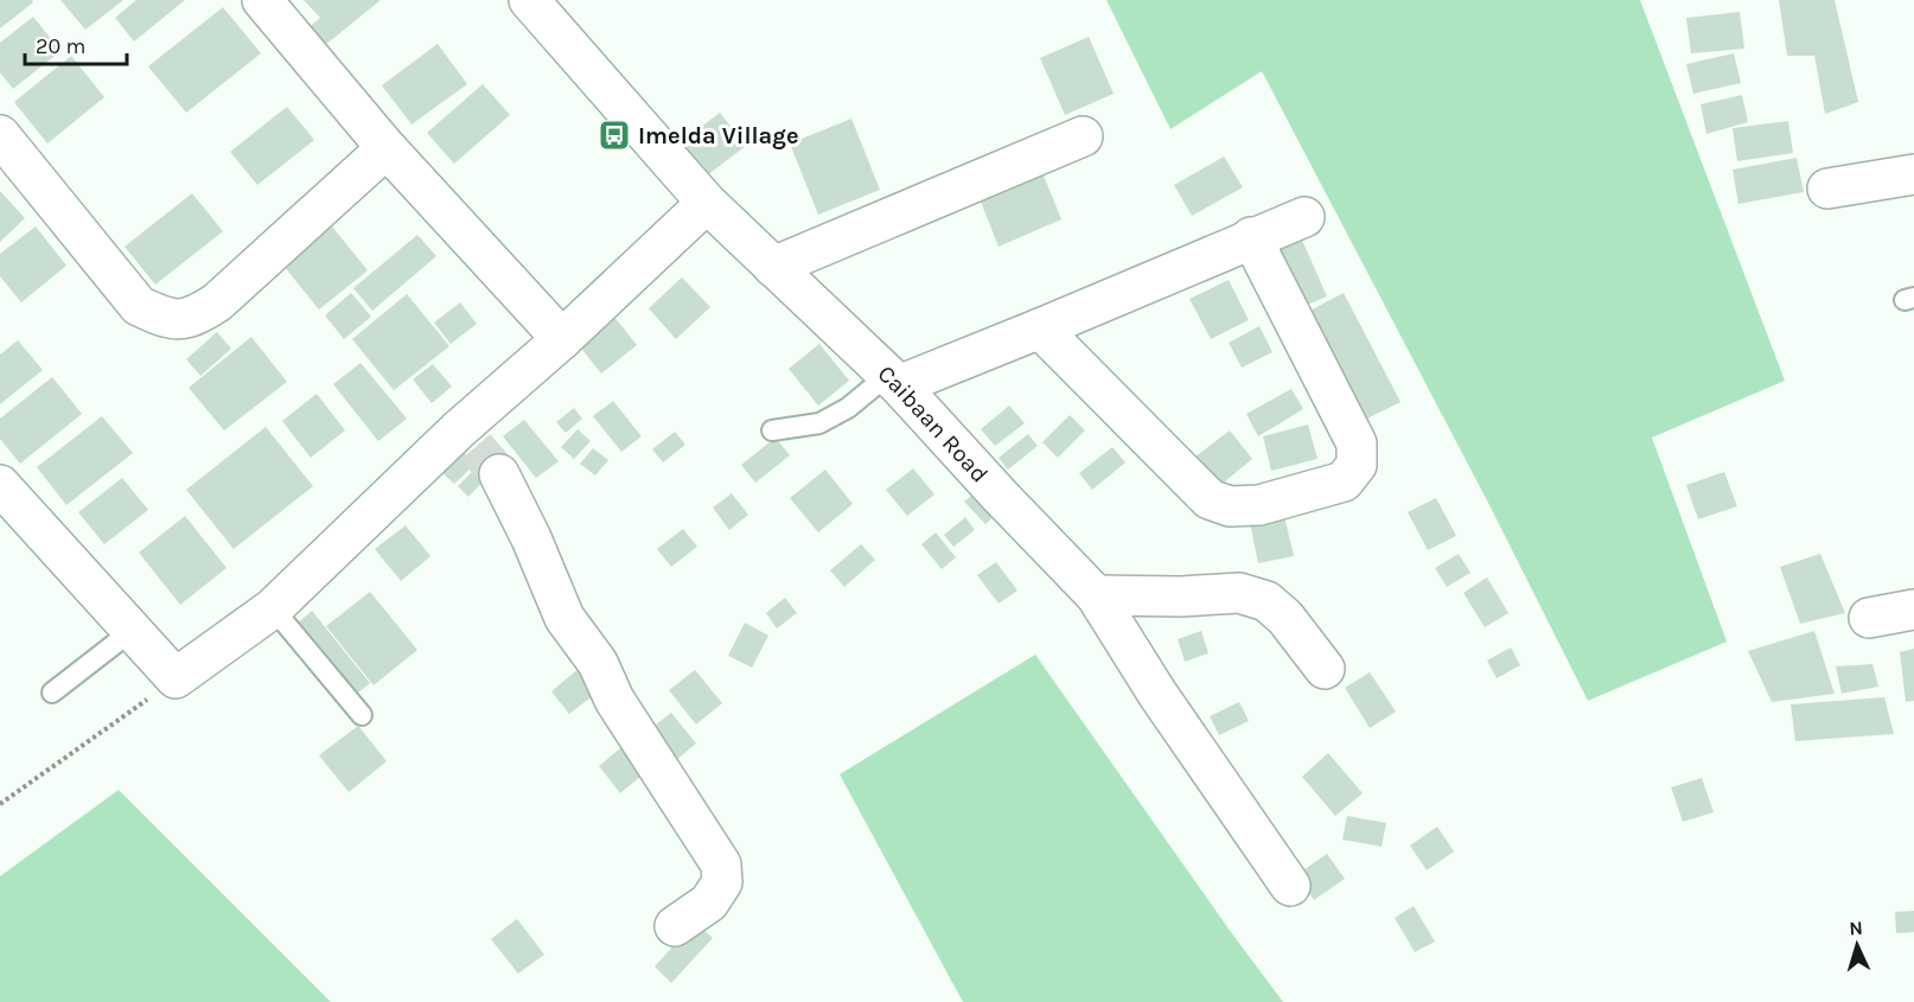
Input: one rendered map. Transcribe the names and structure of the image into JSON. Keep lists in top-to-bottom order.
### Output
{
  "streets": {
    "street": ["Caibaan Road"]
  },
  "places": {
    "bus stop": ["Imelda Village"]
  },
  "scale_bar": "20 m",
  "north": "top"
}
